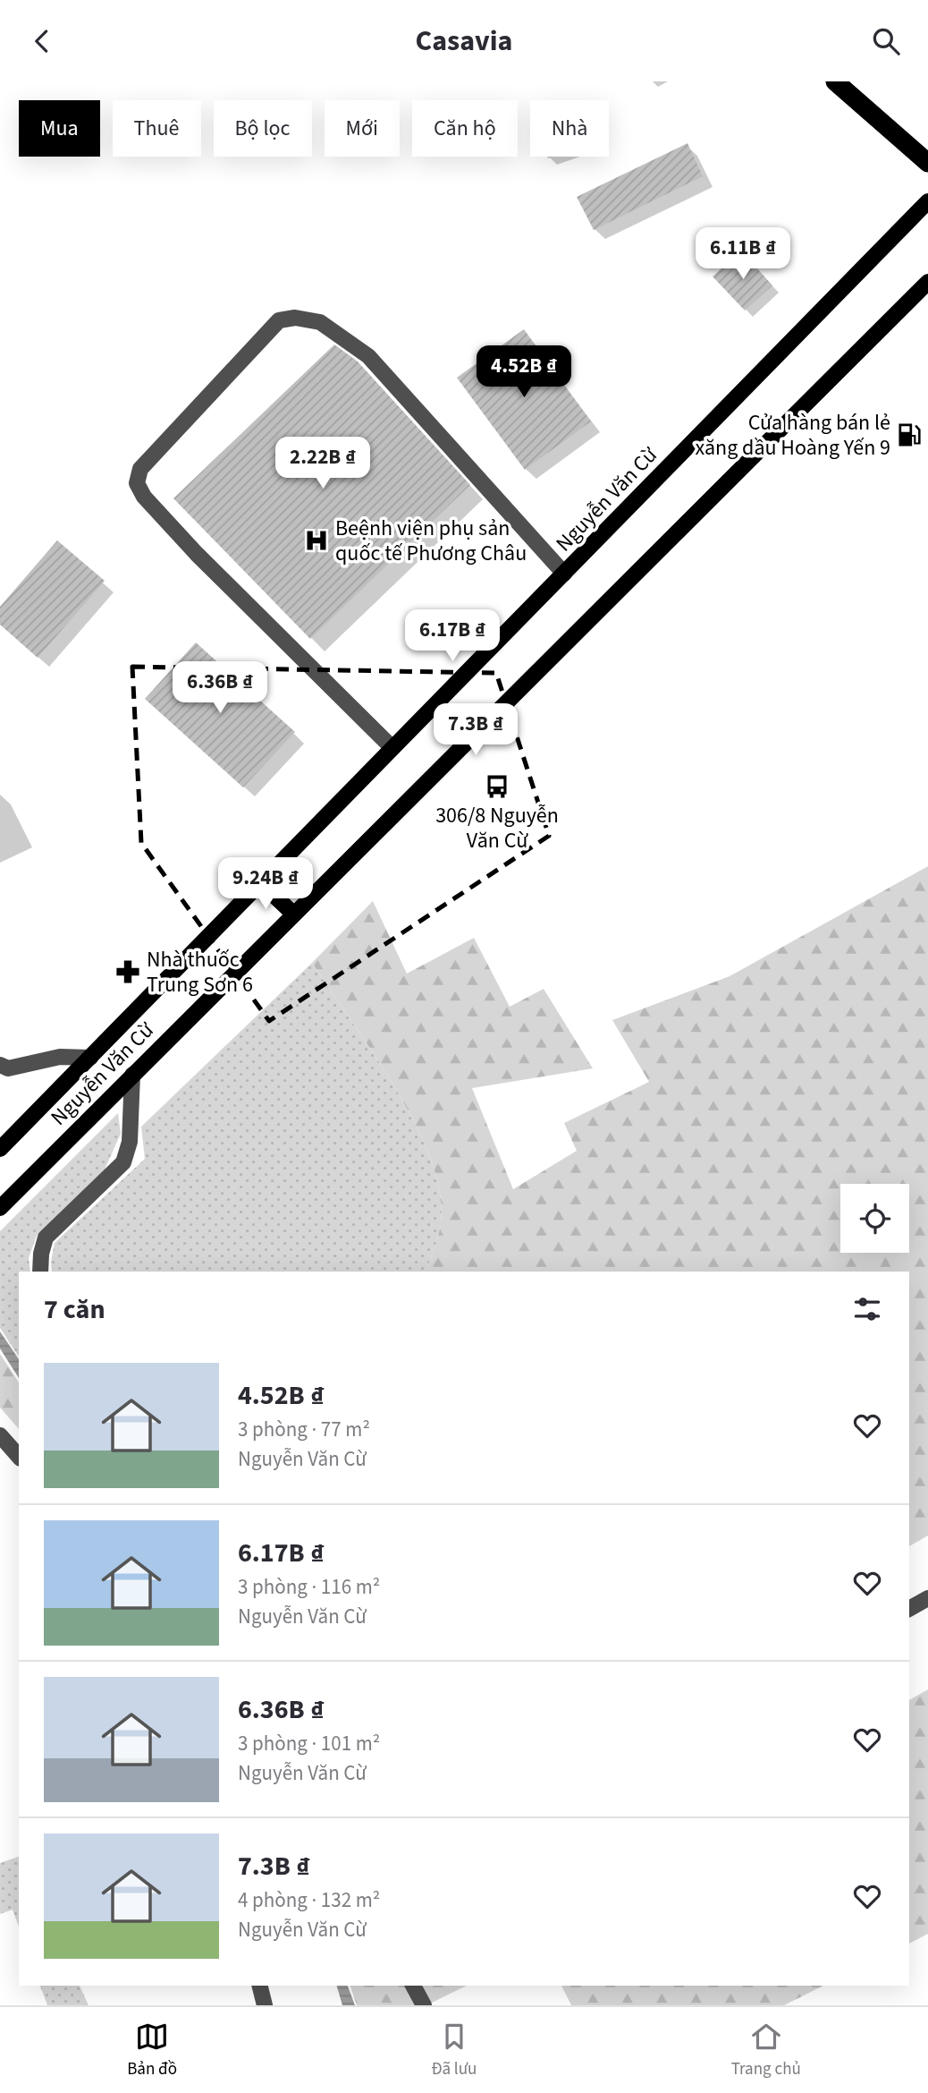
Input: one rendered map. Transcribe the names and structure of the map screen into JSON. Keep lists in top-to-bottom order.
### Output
{
  "streets": {
    "main road": ["Nguyễn Văn Cừ"]
  },
  "places": {
    "fuel station": ["Cửa hàng bán lẻ xăng dầu Hoàng Yến 9"],
    "hospital": ["Beệnh viện phụ sản quốc tế Phương Châu"],
    "bus stop": ["306/8 Nguyễn Văn Cừ"],
    "pharmacy": ["Nhà thuốc Trung Sơn 6"]
  },
  "page": {
    "header": "Casavia",
    "chip": [
      "Mua",
      "Thuê",
      "Bộ lọc",
      "Mới",
      "Căn hộ",
      "Nhà"
    ],
    "price": [
      "6.11B ₫",
      "4.52B ₫",
      "2.22B ₫",
      "6.17B ₫",
      "6.36B ₫",
      "7.3B ₫",
      "9.24B ₫"
    ],
    "heading": "7 căn",
    "list": [
      {
        "name": "4.52B ₫",
        "note": "3 phòng · 77 m² · Nguyễn Văn Cừ"
      },
      {
        "name": "6.17B ₫",
        "note": "3 phòng · 116 m² · Nguyễn Văn Cừ"
      },
      {
        "name": "6.36B ₫",
        "note": "3 phòng · 101 m² · Nguyễn Văn Cừ"
      },
      {
        "name": "7.3B ₫",
        "note": "4 phòng · 132 m² · Nguyễn Văn Cừ"
      }
    ],
    "tabs": ["Bản đồ", "Đã lưu", "Trang chủ"]
  }
}
